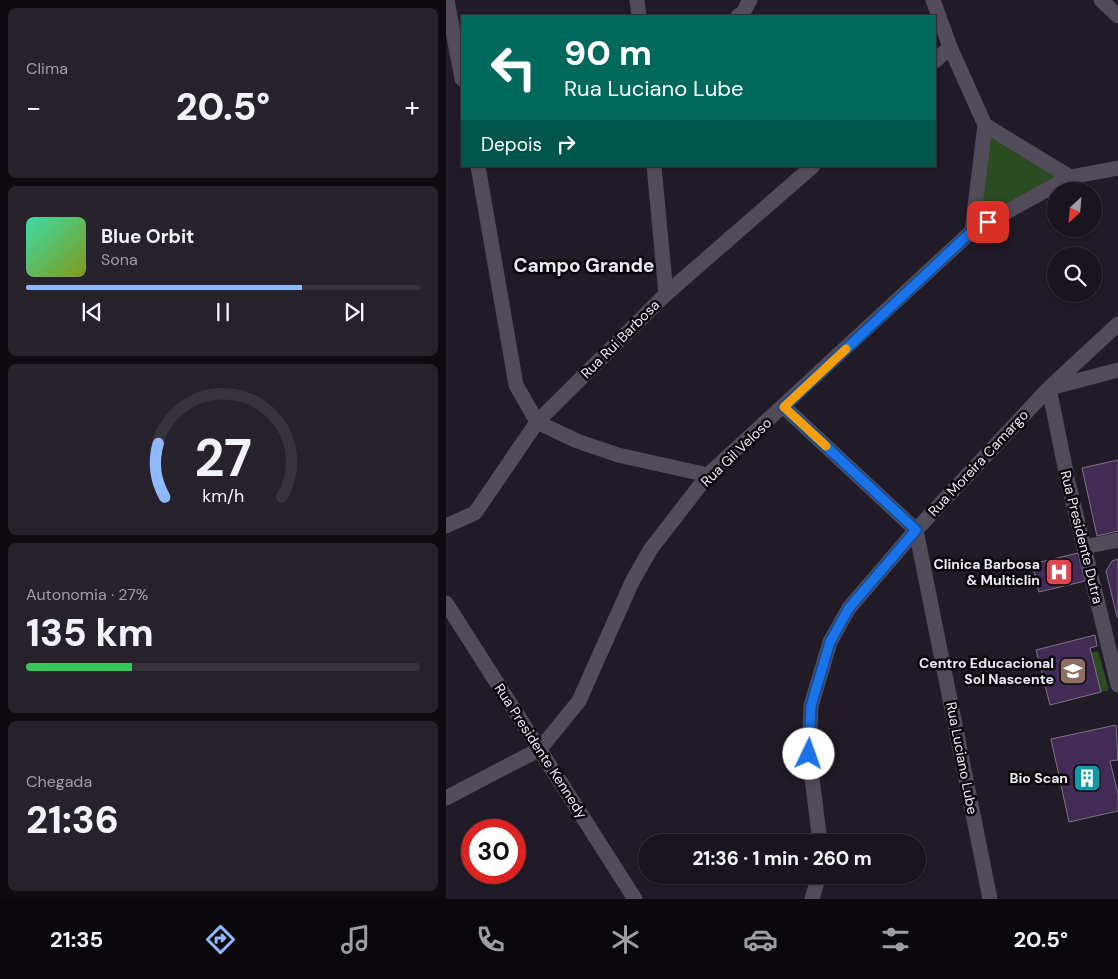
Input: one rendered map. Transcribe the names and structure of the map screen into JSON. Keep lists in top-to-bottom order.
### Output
{
  "streets": {
    "street": [
      "Rua Rui Barbosa",
      "Rua Gil Veloso",
      "Rua Moreira Camargo",
      "Rua Presidente Dutra",
      "Rua Presidente Kennedy",
      "Rua Luciano Lube"
    ]
  },
  "crossings": [
    ["Rua Gil Veloso", "Rua Presidente Kennedy"],
    ["Rua Moreira Camargo", "Rua Presidente Dutra"],
    ["Rua Moreira Camargo", "Rua Luciano Lube"]
  ],
  "districts": ["Campo Grande"],
  "places": {
    "hospital": ["Clinica Barbosa & Multiclin"],
    "school or university": ["Centro Educacional Sol Nascente"],
    "building": ["Bio Scan"]
  },
  "north": "bottom left",
  "page": {
    "tile": [
      "Clima",
      ["Autonomia · 27%", "135 km"],
      ["Chegada", "21:36"]
    ],
    "turn": ["90 m", "Rua Luciano Lube"],
    "heat": ["−", "20.5°", "+"],
    "then": "Depois",
    "song": ["Blue Orbit", "Sona"],
    "limit": "30",
    "trip": "21:36 · 1 min · 260 m",
    "tabs": ["21:35", "20.5°"],
    "gauge": ["27", "km/h"]
  }
}
